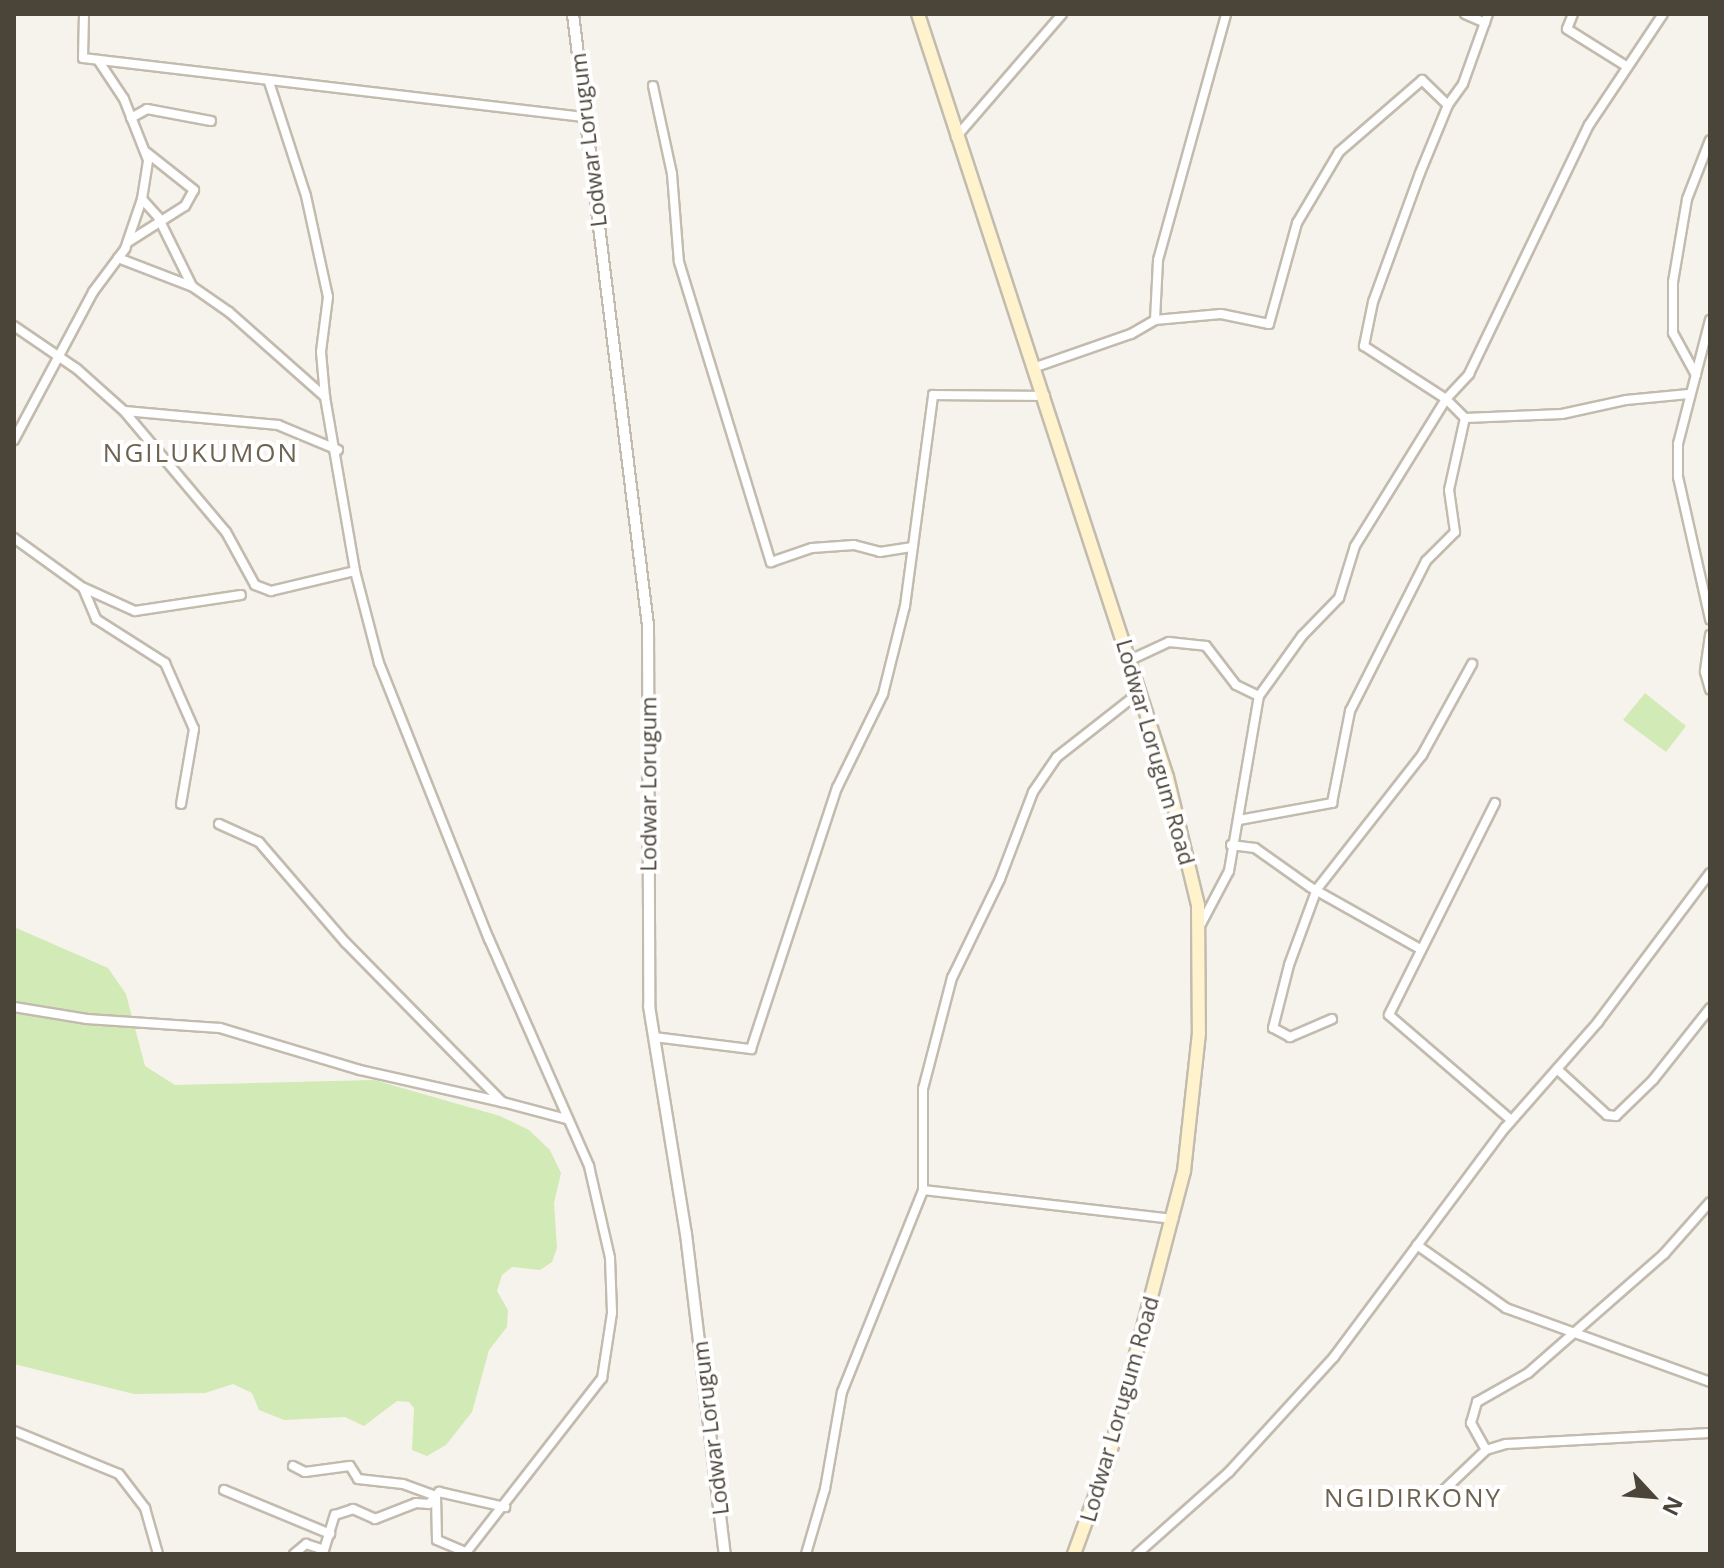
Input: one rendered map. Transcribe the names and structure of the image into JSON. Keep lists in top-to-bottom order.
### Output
{
  "streets": {
    "main road": ["Lodwar Lorugum Road"],
    "street": ["Lodwar Lorugum"]
  },
  "districts": ["NGILUKUMON", "NGIDIRKONY"],
  "north": "bottom right"
}
